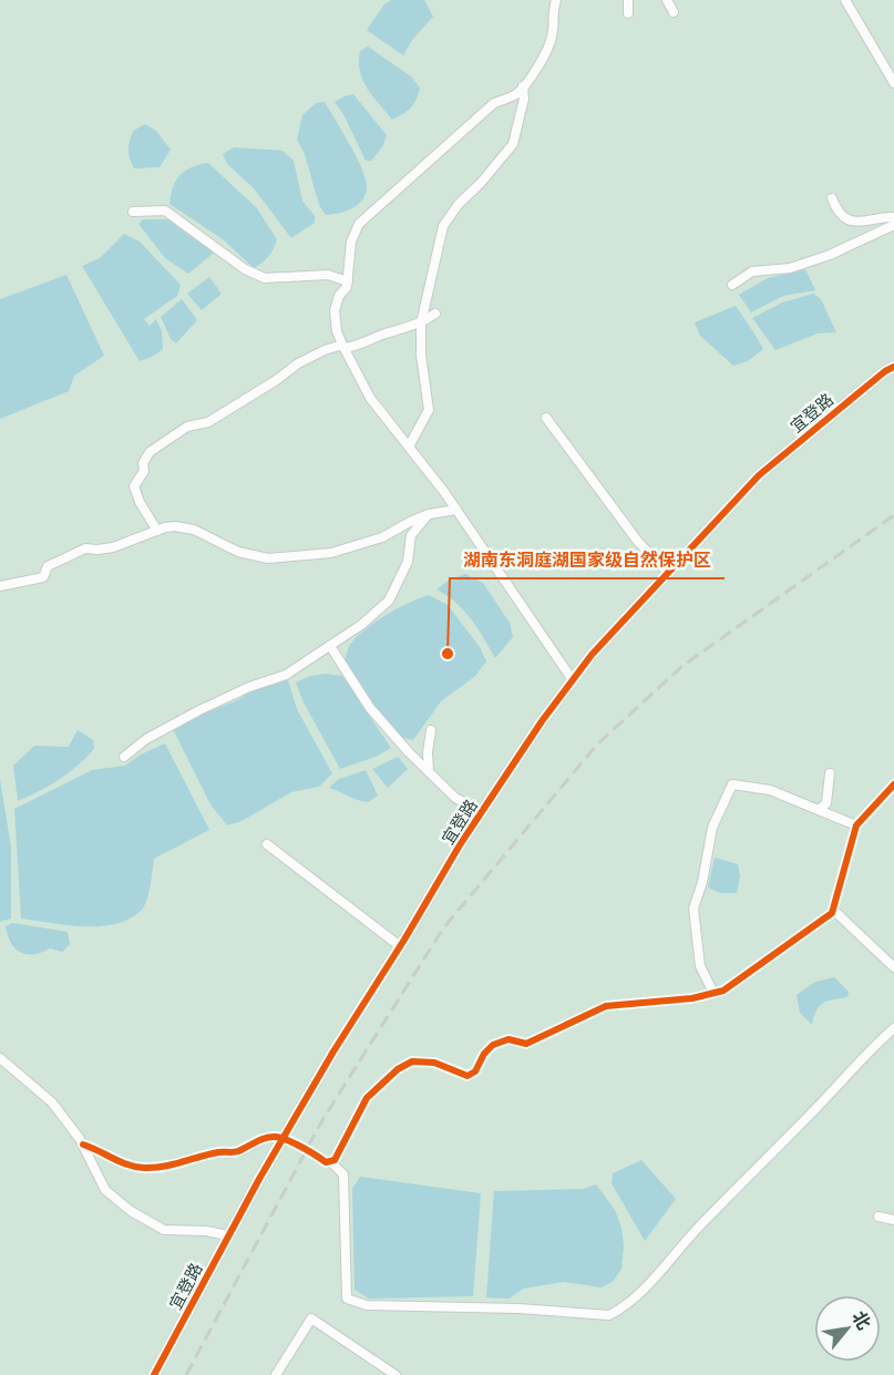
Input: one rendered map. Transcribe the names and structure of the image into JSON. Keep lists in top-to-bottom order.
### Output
{
  "streets": {
    "street": ["宜登路"]
  },
  "places": ["湖南东洞庭湖国家级自然保护区"],
  "north": "top right"
}
